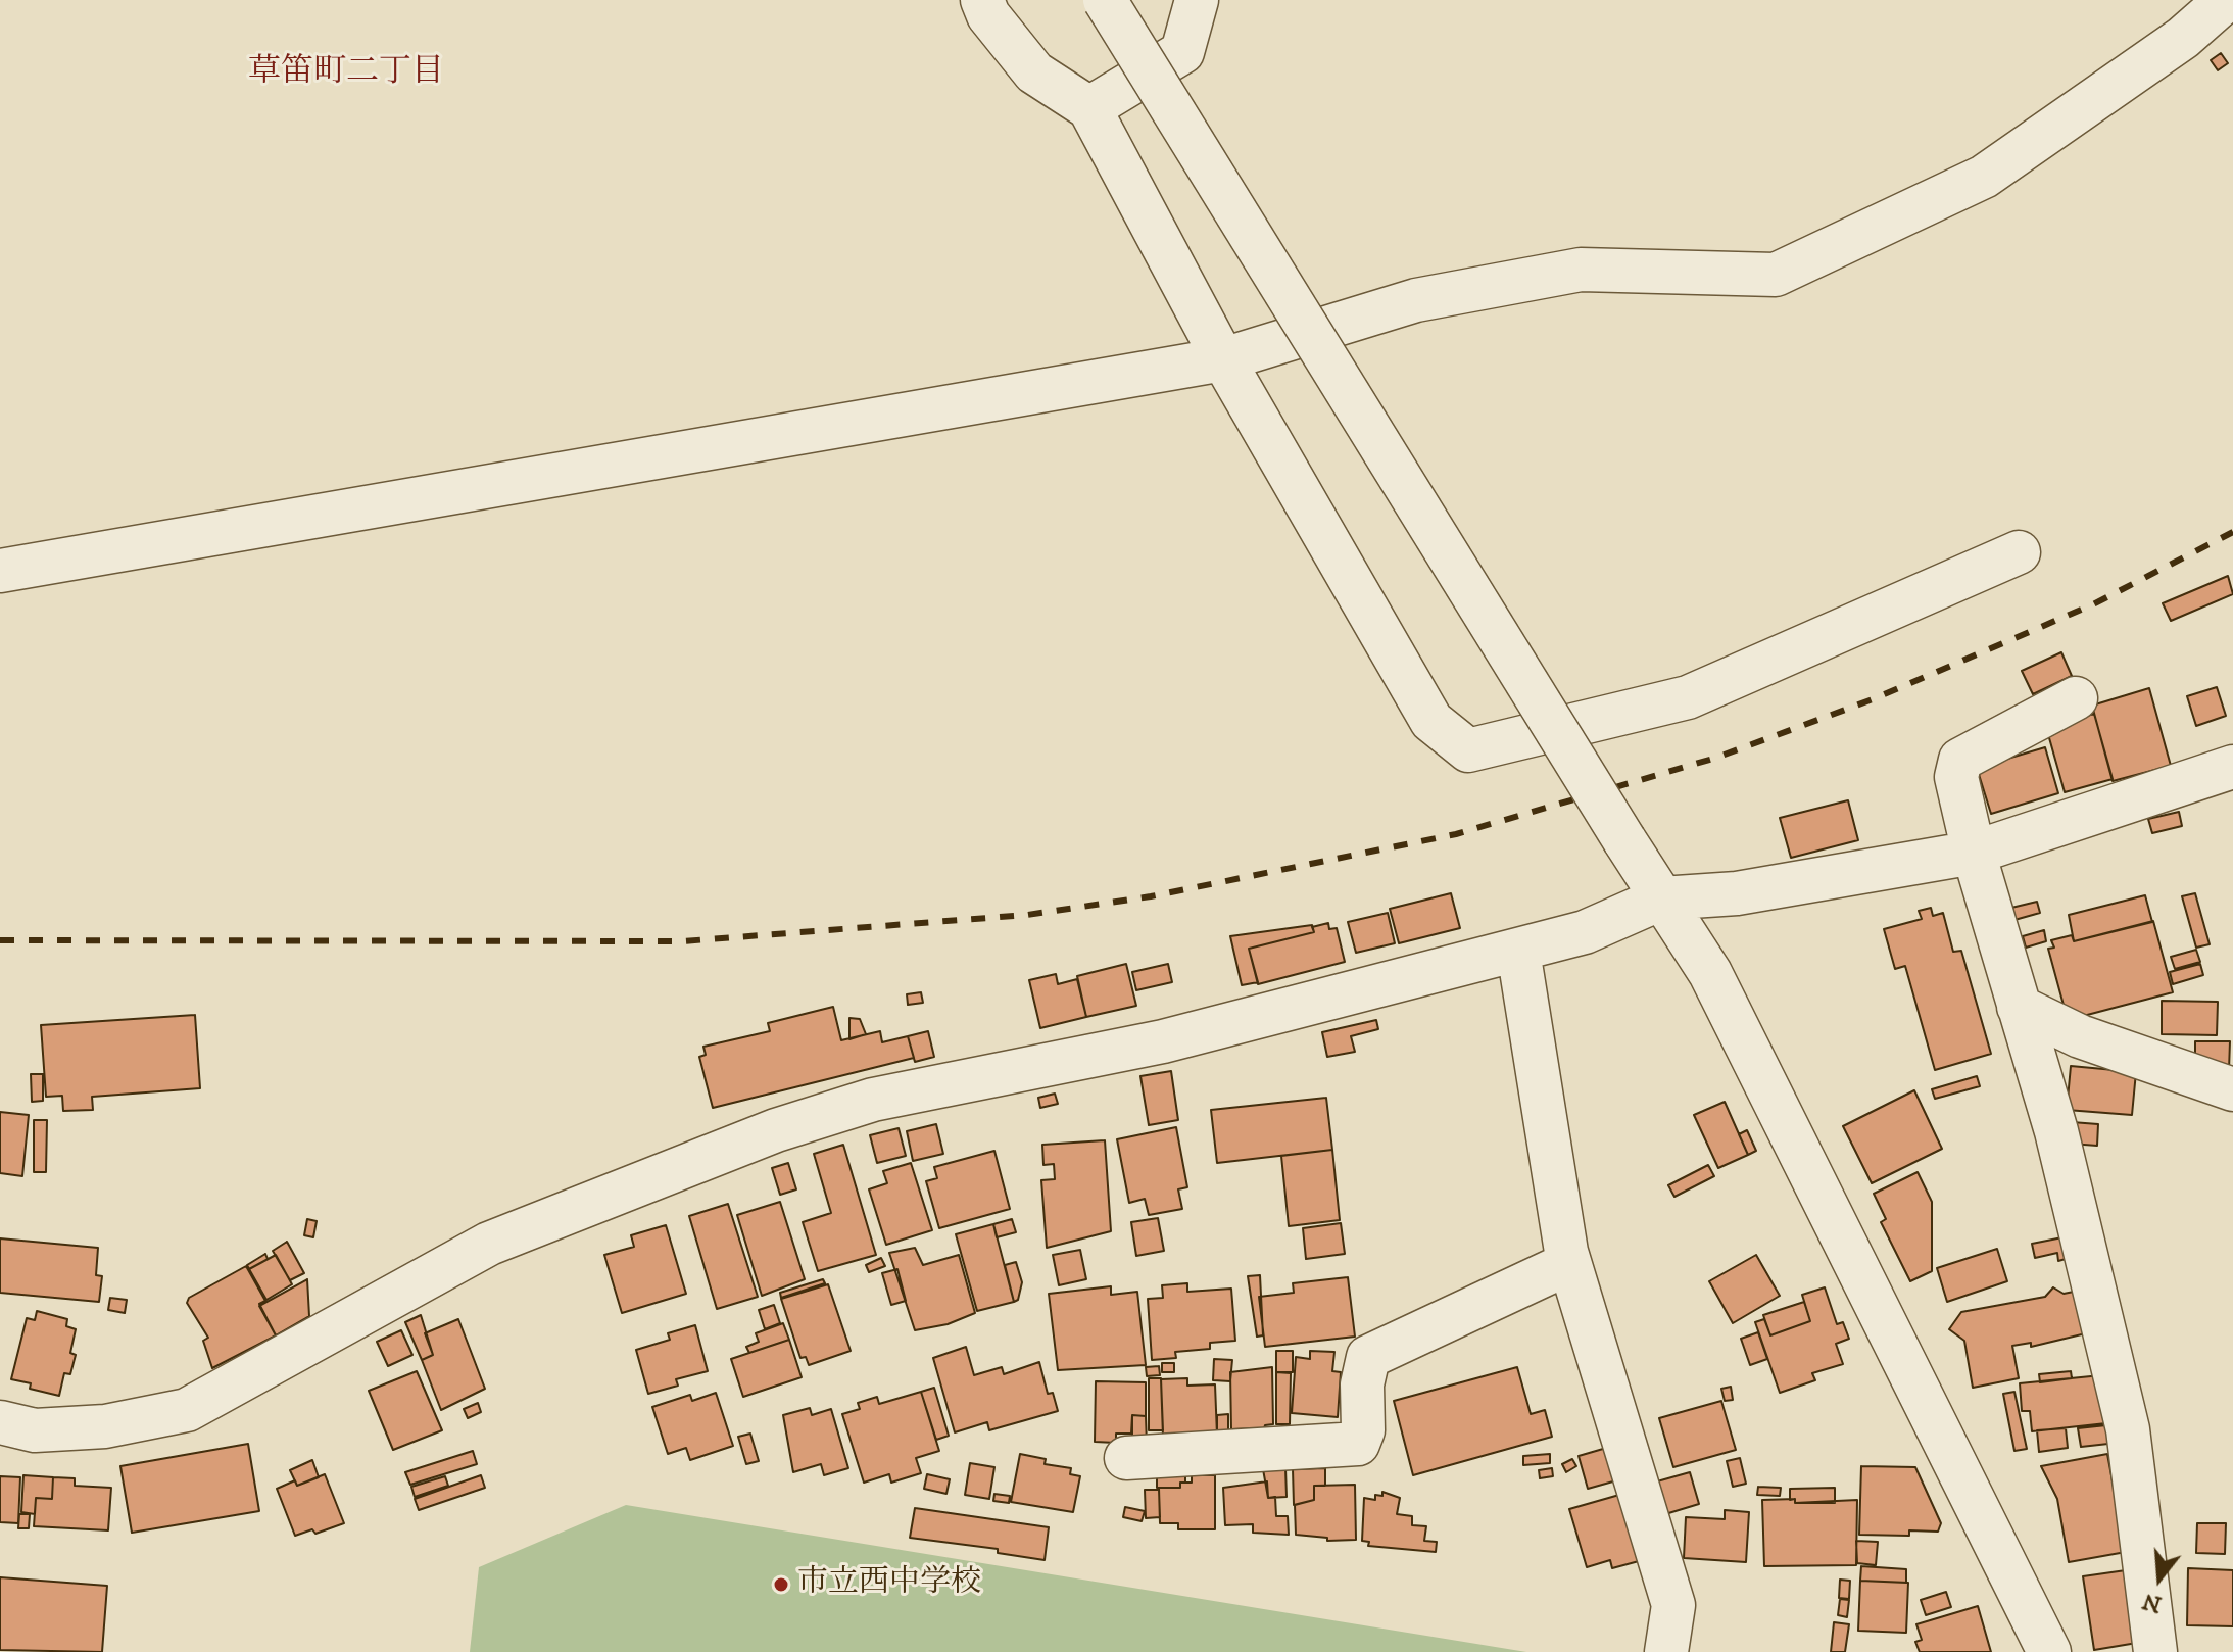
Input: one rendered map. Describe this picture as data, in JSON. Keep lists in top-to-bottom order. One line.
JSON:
{"districts":["草笛町二丁目"],"places":["市立西中学校"],"north":"bottom"}
